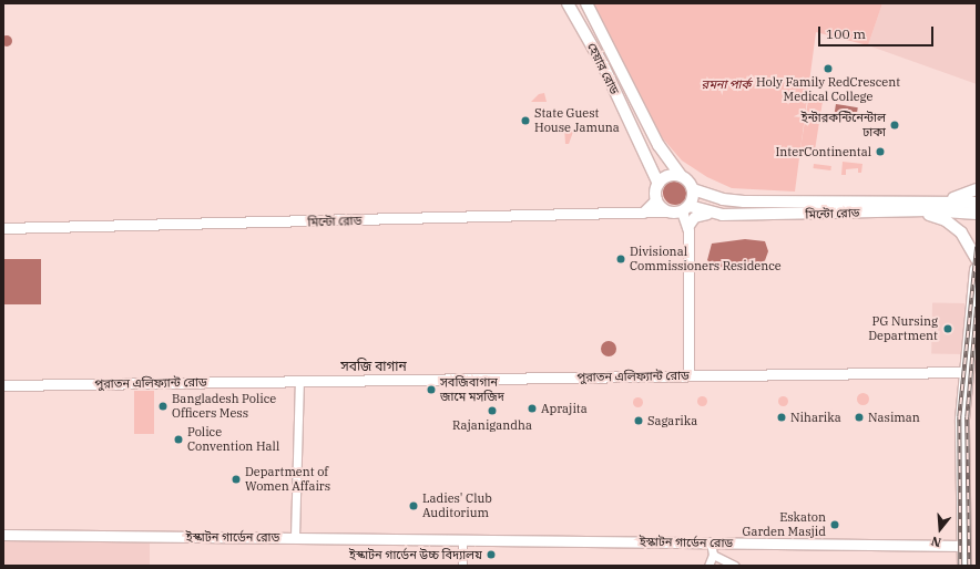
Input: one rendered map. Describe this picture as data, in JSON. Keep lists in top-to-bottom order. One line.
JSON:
{"streets":{"main road":["হেয়ার রোড","মিন্টো রোড","পুরাতন এলিফ্যান্ট রোড","ইস্কাটন গার্ডেন রোড"]},"crossings":[["হেয়ার রোড","মিন্টো রোড"]],"districts":["সবজি বাগান"],"parks":["রমনা পার্ক"],"places":["Holy Family RedCrescent Medical College","State Guest House Jamuna","ইন্টারকন্টিনেন্টাল ঢাকা","InterContinental","Divisional Commissioners Residence","PG Nursing Department","সবজিবাগান জামে মসজিদ","Bangladesh Police Officers Mess","Aprajita","Rajanigandha","Niharika","Nasiman","Sagarika","Police Convention Hall","Department of Women Affairs","Ladies' Club Auditorium","Eskaton Garden Masjid","ইস্কাটন গার্ডেন উচ্চ বিদ্যালয়"],"scale_bar":"100 m","north":"bottom"}
